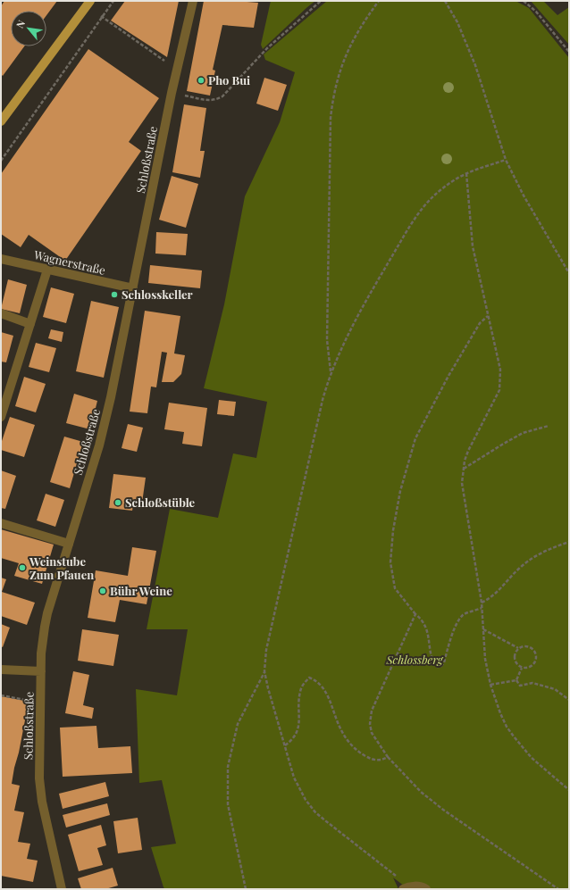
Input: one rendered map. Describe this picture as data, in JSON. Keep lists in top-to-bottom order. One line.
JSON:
{"streets":{"street":["Schloßstraße","Wagnerstraße"]},"crossings":[["Schloßstraße","Wagnerstraße"]],"parks":["Schlossberg"],"places":["Pho Bui","Schlosskeller","Schloßstüble","Weinstube Zum Pfauen","Bühr Weine"],"north":"top left"}
